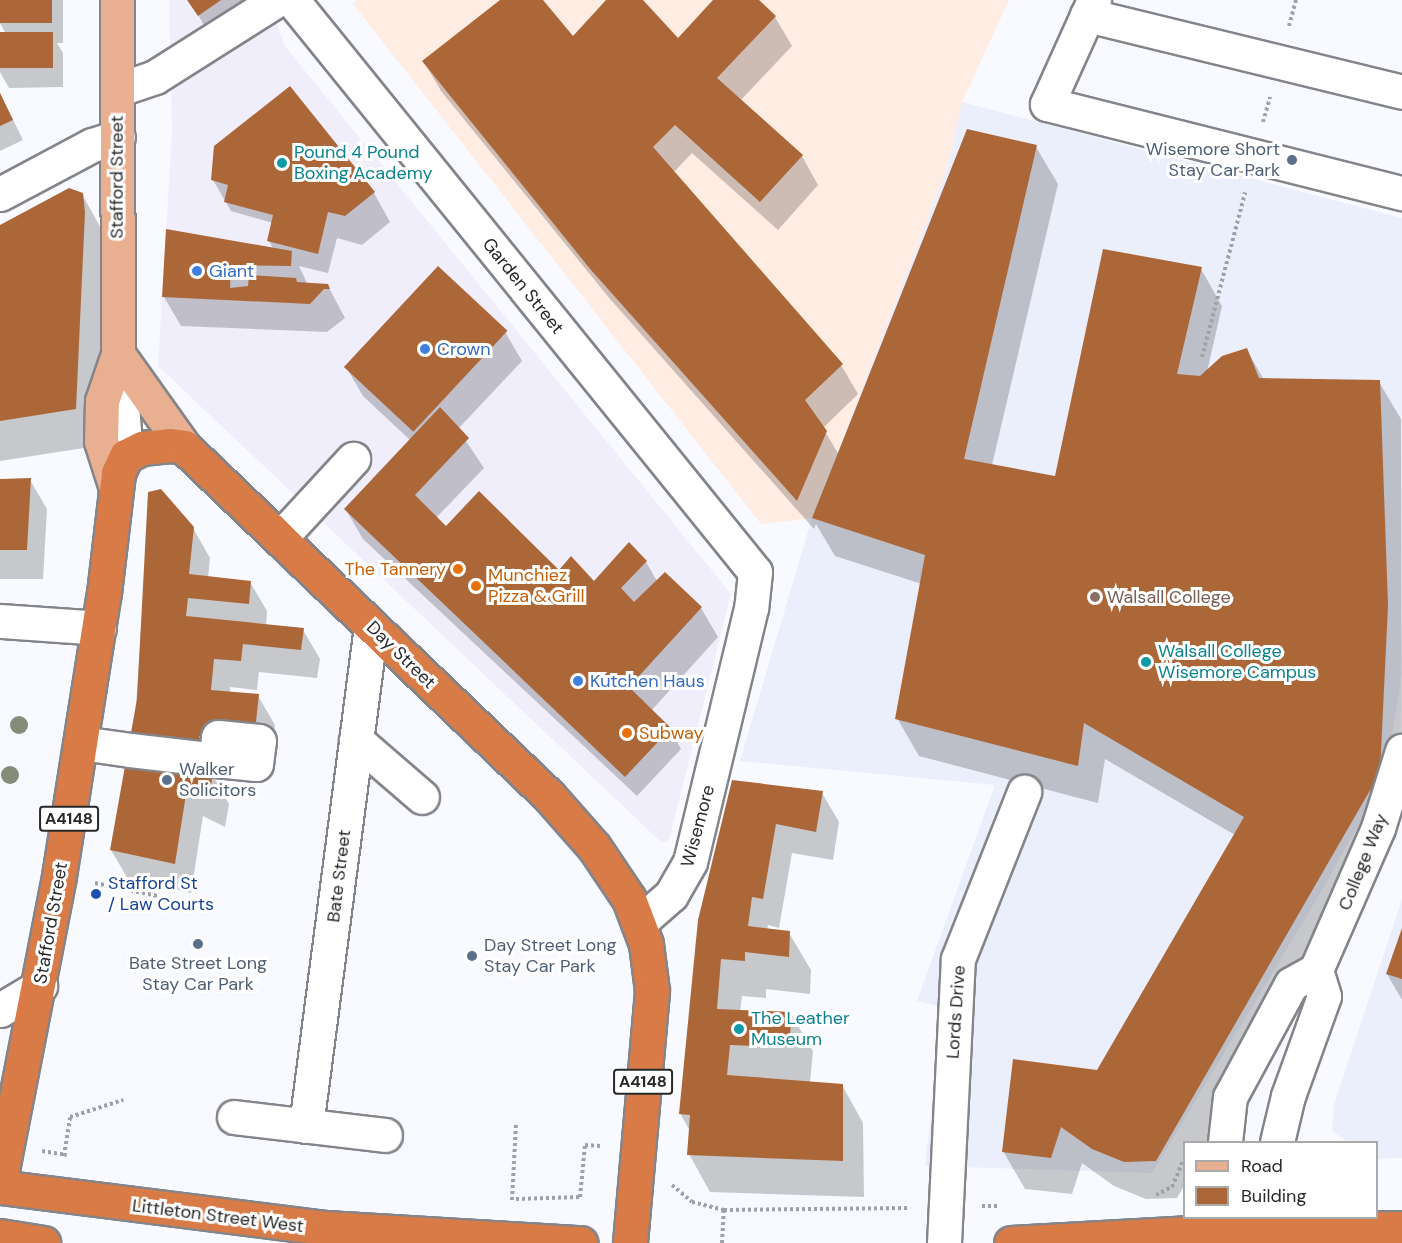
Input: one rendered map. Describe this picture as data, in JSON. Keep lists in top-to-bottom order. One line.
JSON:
{"streets":{"highway":["Stafford Street","Day Street","A4148","Littleton Street West"],"street":["Garden Street","Wisemore","College Way","Bate Street","Lords Drive"]},"crossings":[["Garden Street","Wisemore"],["Day Street","A4148"],["Day Street","Wisemore"],["Day Street","Bate Street"],["A4148","Wisemore"]],"places":["Wisemore Short Stay Car Park","Pound 4 Pound Boxing Academy","Giant","Crown","The Tannery","Munchiez Pizza & Grill","Walsall College","Walsall College Wisemore Campus","Kutchen Haus","Subway","Walker Solicitors","Stafford St / Law Courts","Bate Street Long Stay Car Park","Day Street Long Stay Car Park","The Leather Museum"],"legend":["Road","Building"]}
